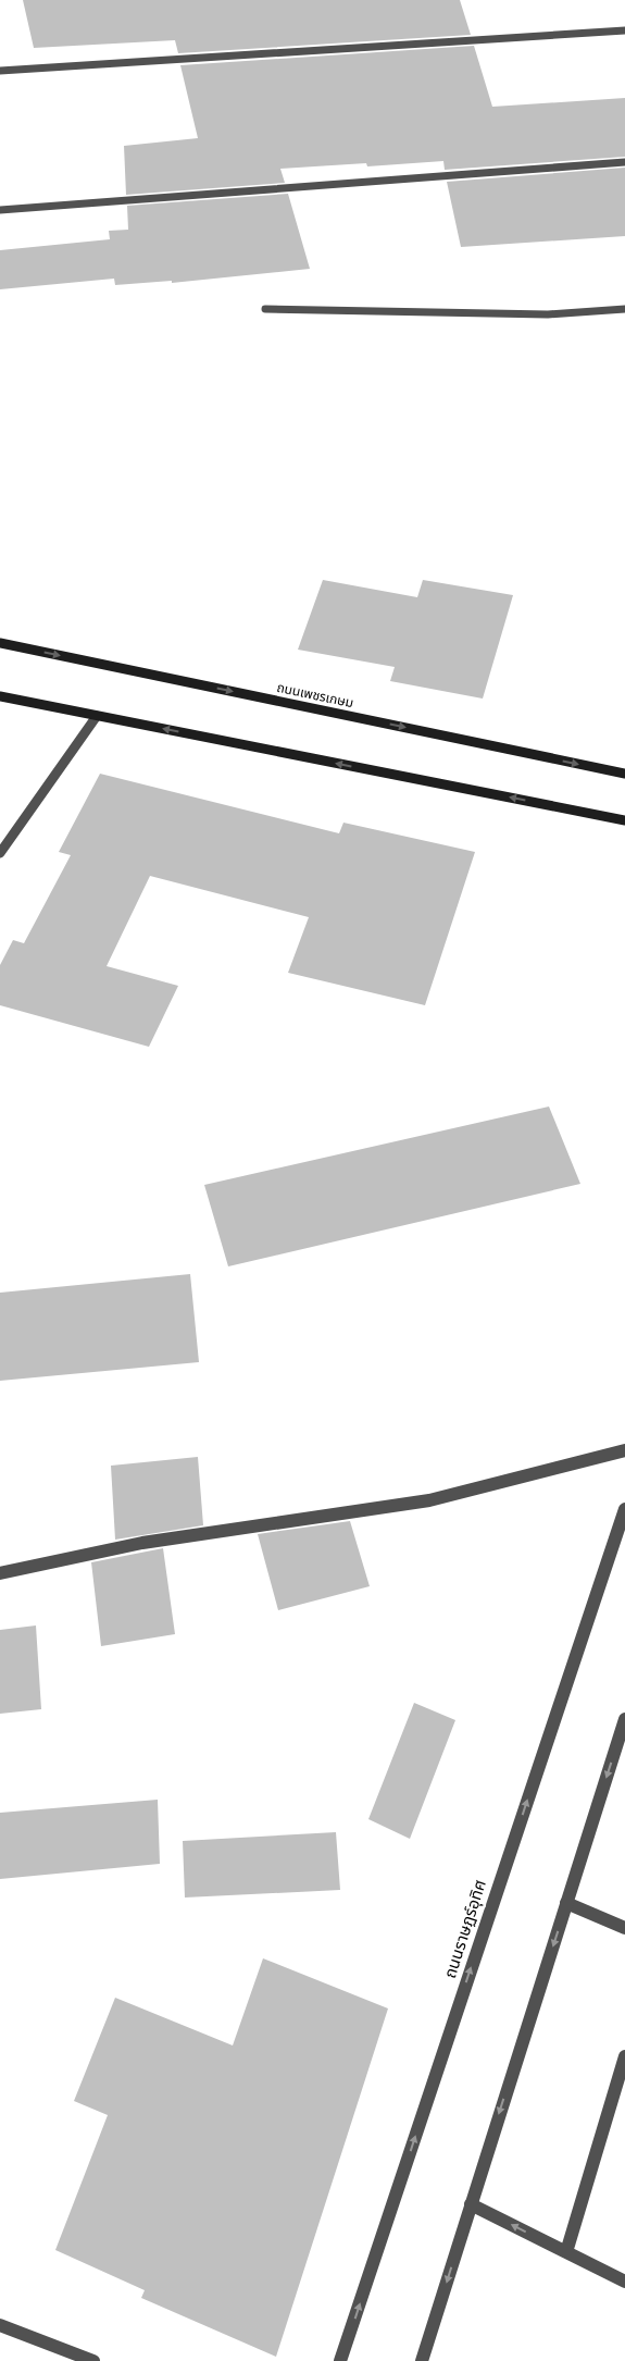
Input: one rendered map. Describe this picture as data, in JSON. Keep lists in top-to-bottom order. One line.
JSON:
{"streets":{"main road":["ถนนเพชรเกษม"],"street":["ถนนราษฏร์อุทิศ"]}}
